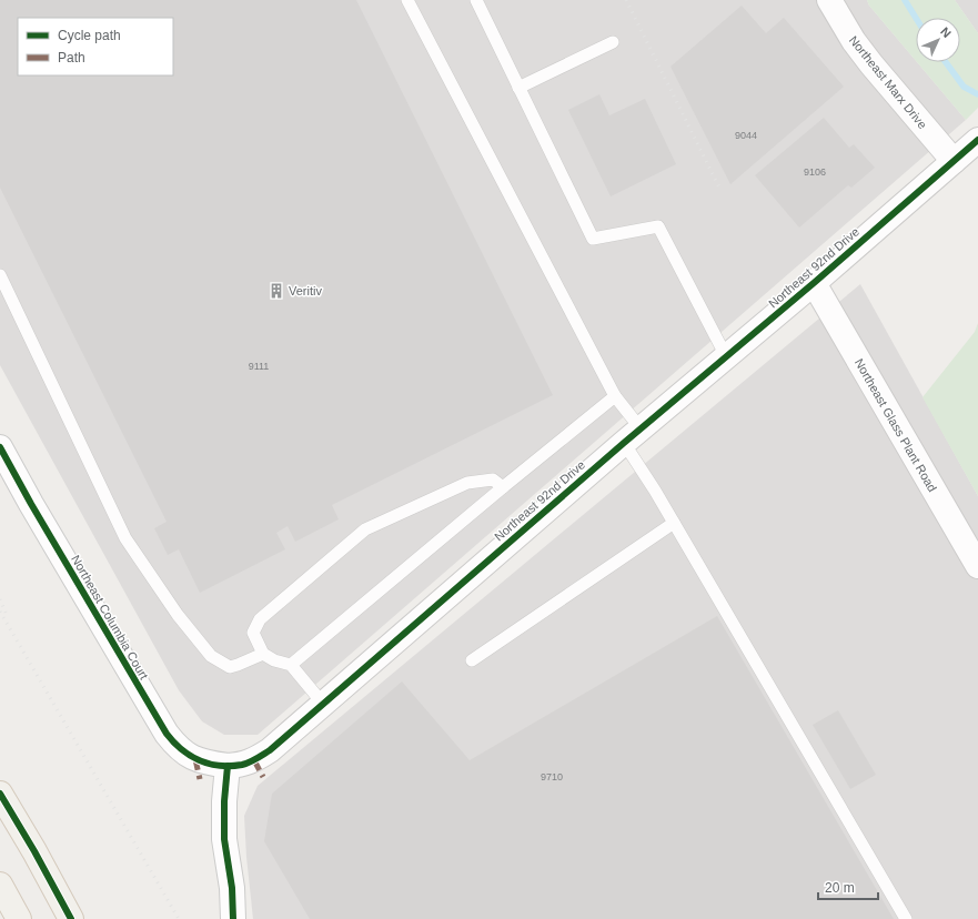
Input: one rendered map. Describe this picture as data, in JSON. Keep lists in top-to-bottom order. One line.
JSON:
{"streets":{"street":["Northeast Marx Drive","Northeast 92nd Drive","Northeast Glass Plant Road","Northeast Columbia Court"]},"crossings":[["Northeast Marx Drive","Northeast 92nd Drive"],["Northeast 92nd Drive","Northeast Glass Plant Road"],["Northeast 92nd Drive","Northeast Columbia Court"]],"places":{"building":["Veritiv"]},"house_numbers":["9044","9106","9111","9710"],"legend":["Cycle path","Path"],"scale_bar":"20 m","north":"top right"}
